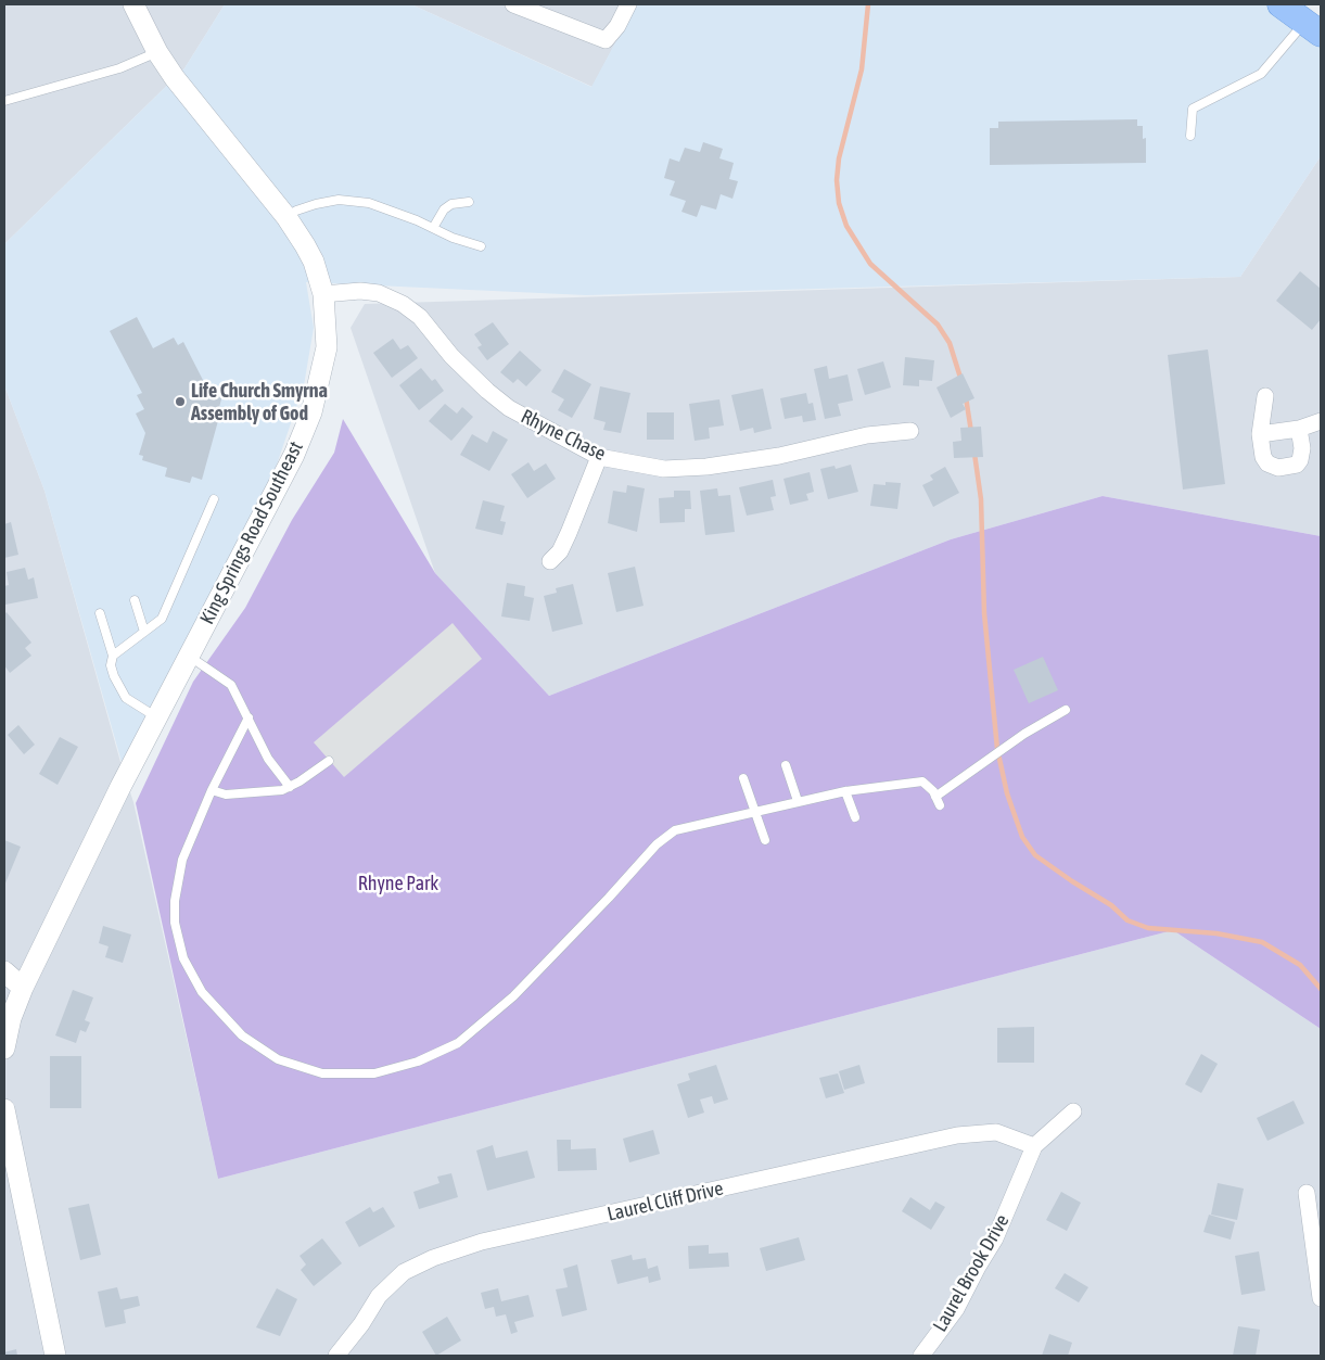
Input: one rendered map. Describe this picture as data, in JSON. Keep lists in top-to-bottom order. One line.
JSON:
{"streets":{"street":["Rhyne Chase","King Springs Road Southeast","Laurel Cliff Drive","Laurel Brook Drive"]},"crossings":[["Rhyne Chase","King Springs Road Southeast"],["Laurel Cliff Drive","Laurel Brook Drive"]],"parks":["Rhyne Park"],"places":["Life Church Smyrna Assembly of God"]}
